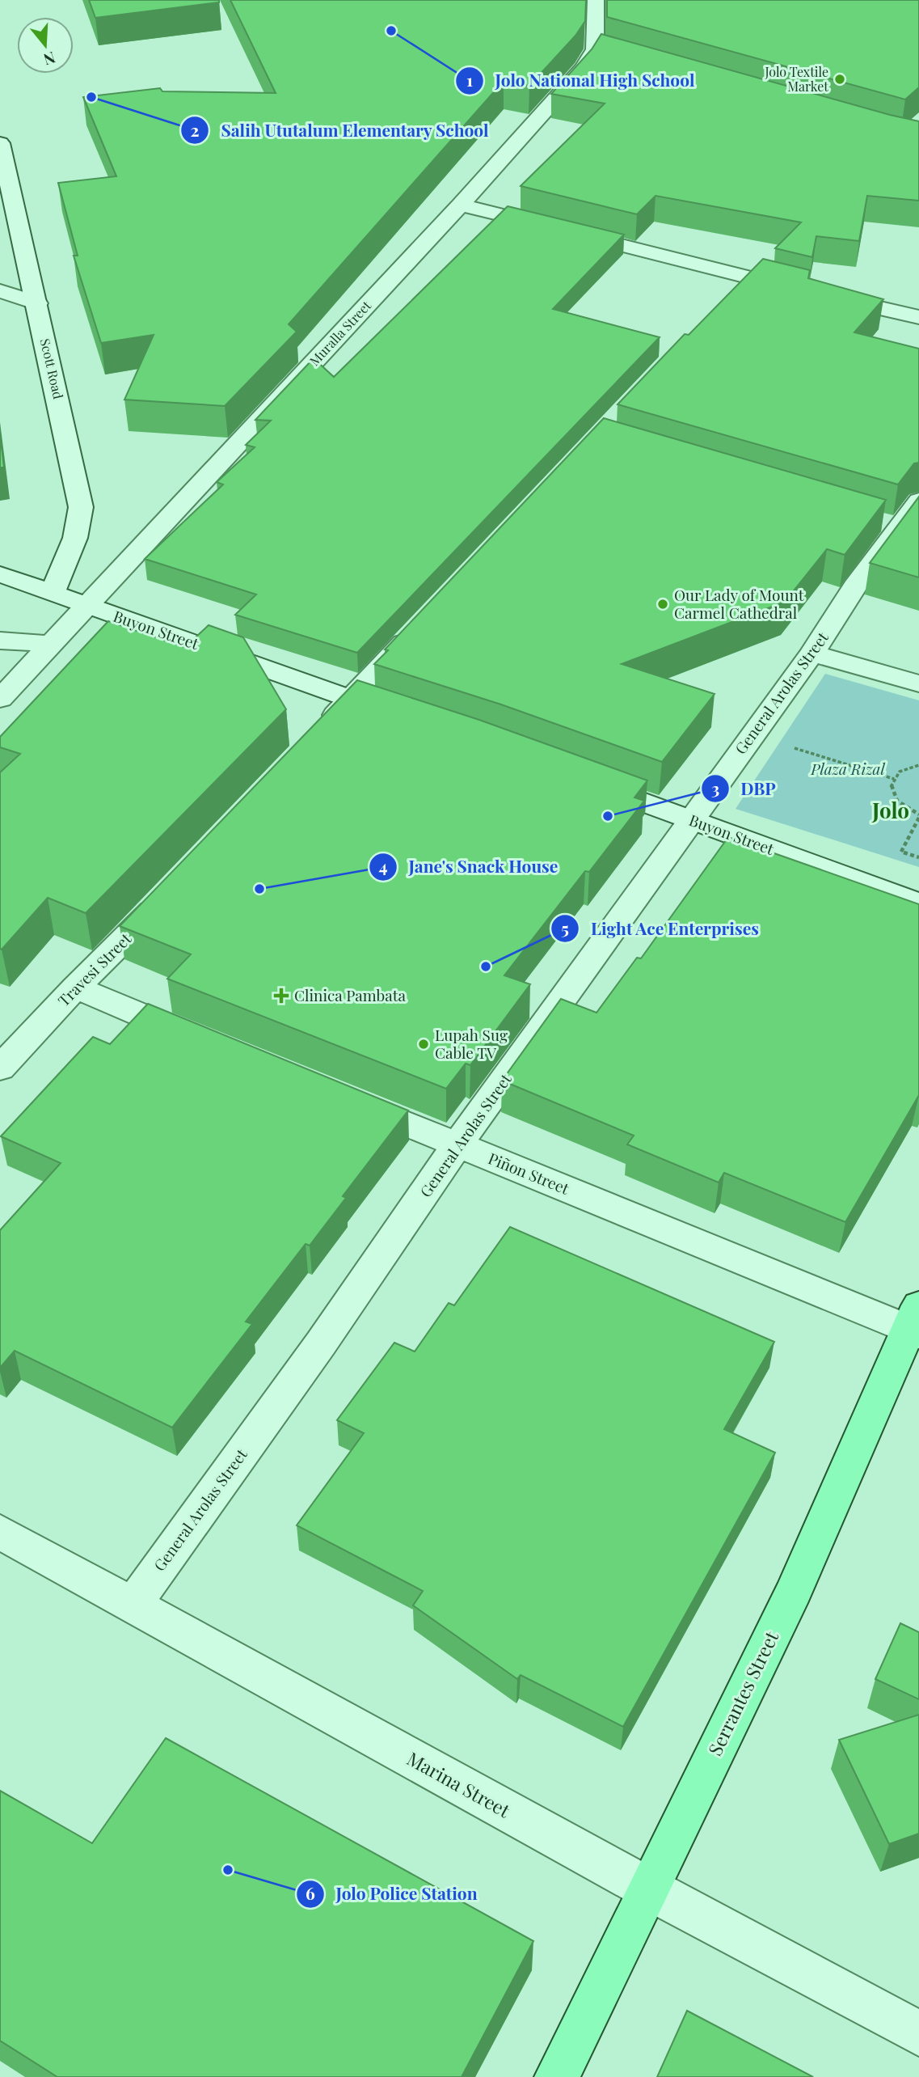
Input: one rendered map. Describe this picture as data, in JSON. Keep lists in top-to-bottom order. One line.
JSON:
{"streets":{"main road":["Serrantes Street"],"street":["Muralla Street","Scott Road","Buyon Street","General Arolas Street","Travesi Street","Piñon Street","Marina Street"]},"crossings":[["Muralla Street","Buyon Street"],["Scott Road","Buyon Street"],["Buyon Street","General Arolas Street"],["General Arolas Street","Piñon Street"],["General Arolas Street","Marina Street"],["Piñon Street","Serrantes Street"],["Serrantes Street","Marina Street"]],"districts":["Jolo"],"parks":["Plaza Rizal"],"places":{"other":["Jolo National High School","Jolo Textile Market","Salih Ututalum Elementary School","Our Lady of Mount Carmel Cathedral","DBP","Jane's Snack House","Light Ace Enterprises","Lupah Sug Cable TV","Jolo Police Station"],"health":["Clinica Pambata"]},"north":"bottom"}
